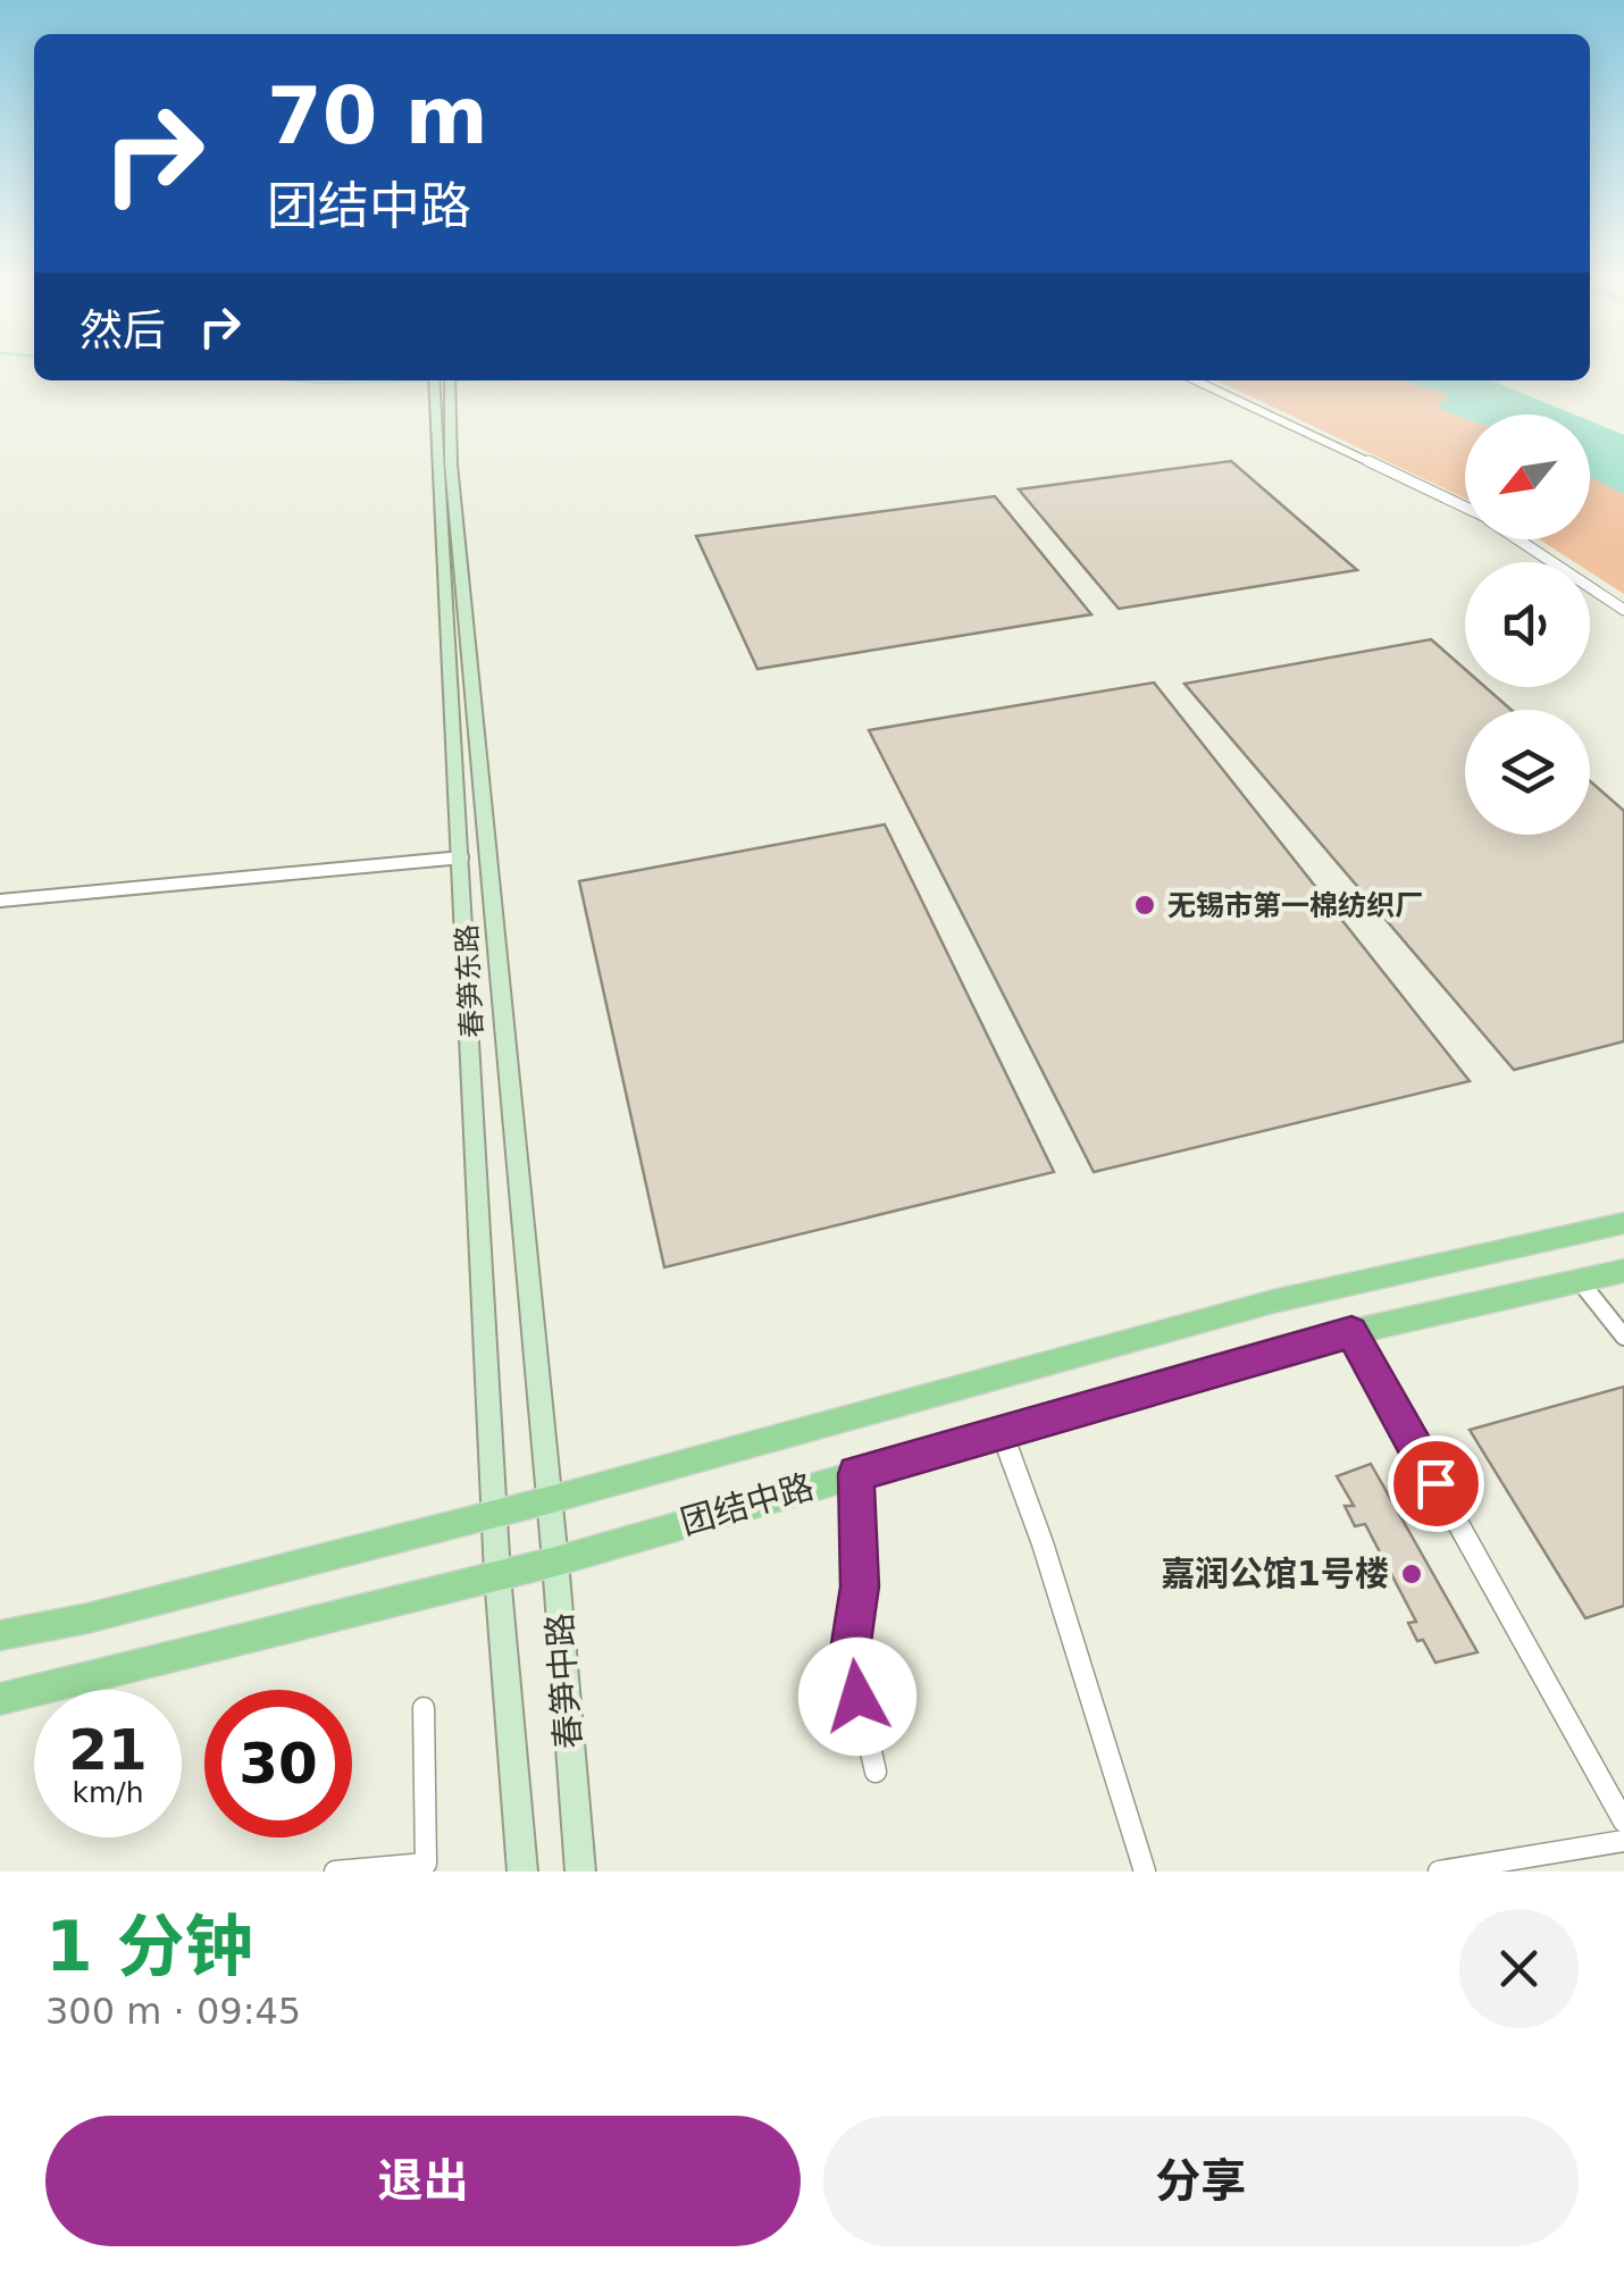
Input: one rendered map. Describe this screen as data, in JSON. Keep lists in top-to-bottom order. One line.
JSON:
{"streets":{"main road":["春笋东路","团结中路","春笋中路"]},"crossings":[["春笋东路","团结中路"],["春笋东路","春笋中路"],["团结中路","春笋中路"]],"places":["无锡市第一棉纺织厂","嘉润公馆1号楼"],"north":"bottom left","page":{"turn":["70 m","团结中路"],"then":"然后","speed":"21 km/h","limit":"30","heading":["1 分钟","300 m · 09:45"],"buttons":["退出","分享"]}}
